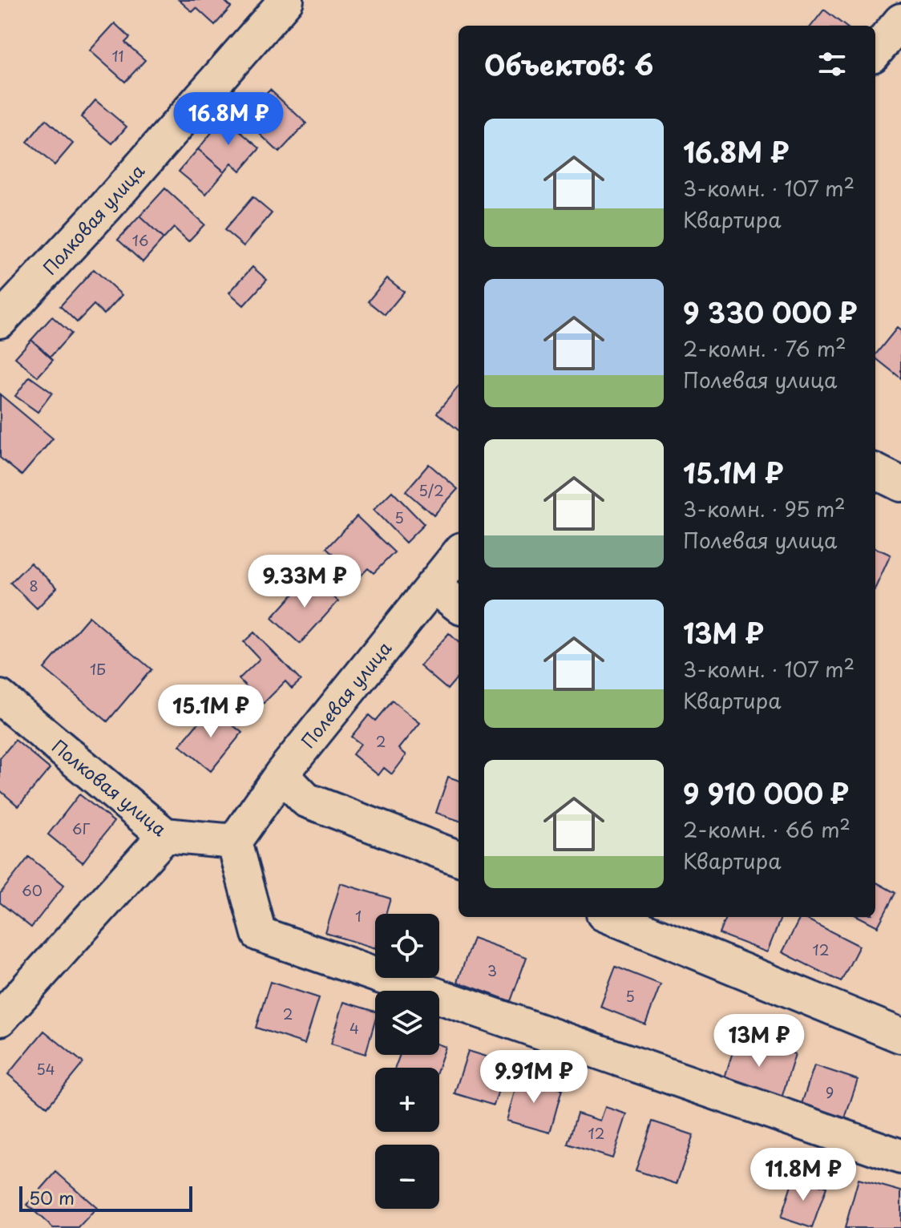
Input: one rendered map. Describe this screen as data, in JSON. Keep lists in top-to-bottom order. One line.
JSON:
{"streets":{"street":["Полковая улица","Полевая улица"]},"crossings":[["Полковая улица","Полевая улица"]],"house_numbers":["11","16","5/2","5","8","1Б","2","6Г","60","1","12","3","5","2","4","54","9","12"],"scale_bar":"50 m","page":{"heading":"Объектов: 6","price":["16.8M ₽","9.33M ₽","15.1M ₽","13M ₽","9.91M ₽","11.8M ₽"],"list":[{"name":"16.8M ₽","note":"3-комн. · 107 m² · Квартира"},{"name":"9 330 000 ₽","note":"2-комн. · 76 m² · Полевая улица"},{"name":"15.1M ₽","note":"3-комн. · 95 m² · Полевая улица"},{"name":"13M ₽","note":"3-комн. · 107 m² · Квартира"},{"name":"9 910 000 ₽","note":"2-комн. · 66 m² · Квартира"}],"map_buttons":["+","−"],"scale":"50 m"}}
